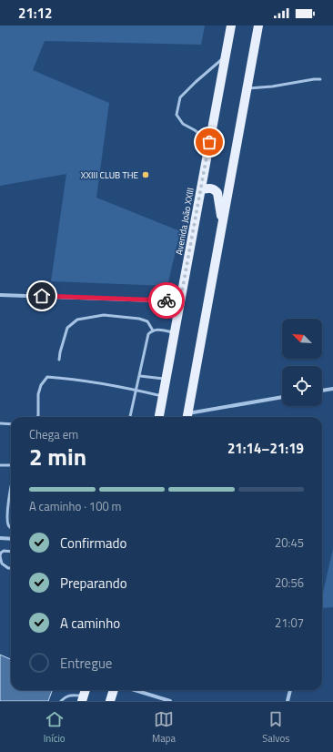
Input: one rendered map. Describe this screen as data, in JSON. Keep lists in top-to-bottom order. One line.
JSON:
{"streets":{"main road":["Avenida João XXIII"]},"places":["XXIII CLUB THE"],"north":"top left","page":{"status":"21:12","heading":["2 min","Chega em","21:14–21:19"],"bar":"A caminho · 100 m","list":[["Confirmado","20:45"],["Preparando","20:56"],["A caminho","21:07"],"Entregue"],"tabs":["Início","Mapa","Salvos"]}}
